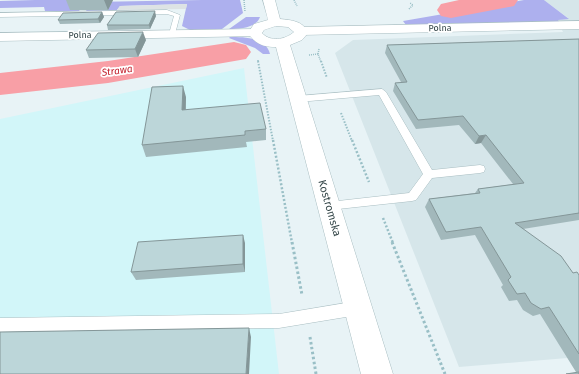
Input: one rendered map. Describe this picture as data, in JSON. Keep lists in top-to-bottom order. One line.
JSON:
{"streets":{"street":["Polna","Kostromska"]},"crossings":[["Polna","Kostromska"]],"water":["Strawa"]}
